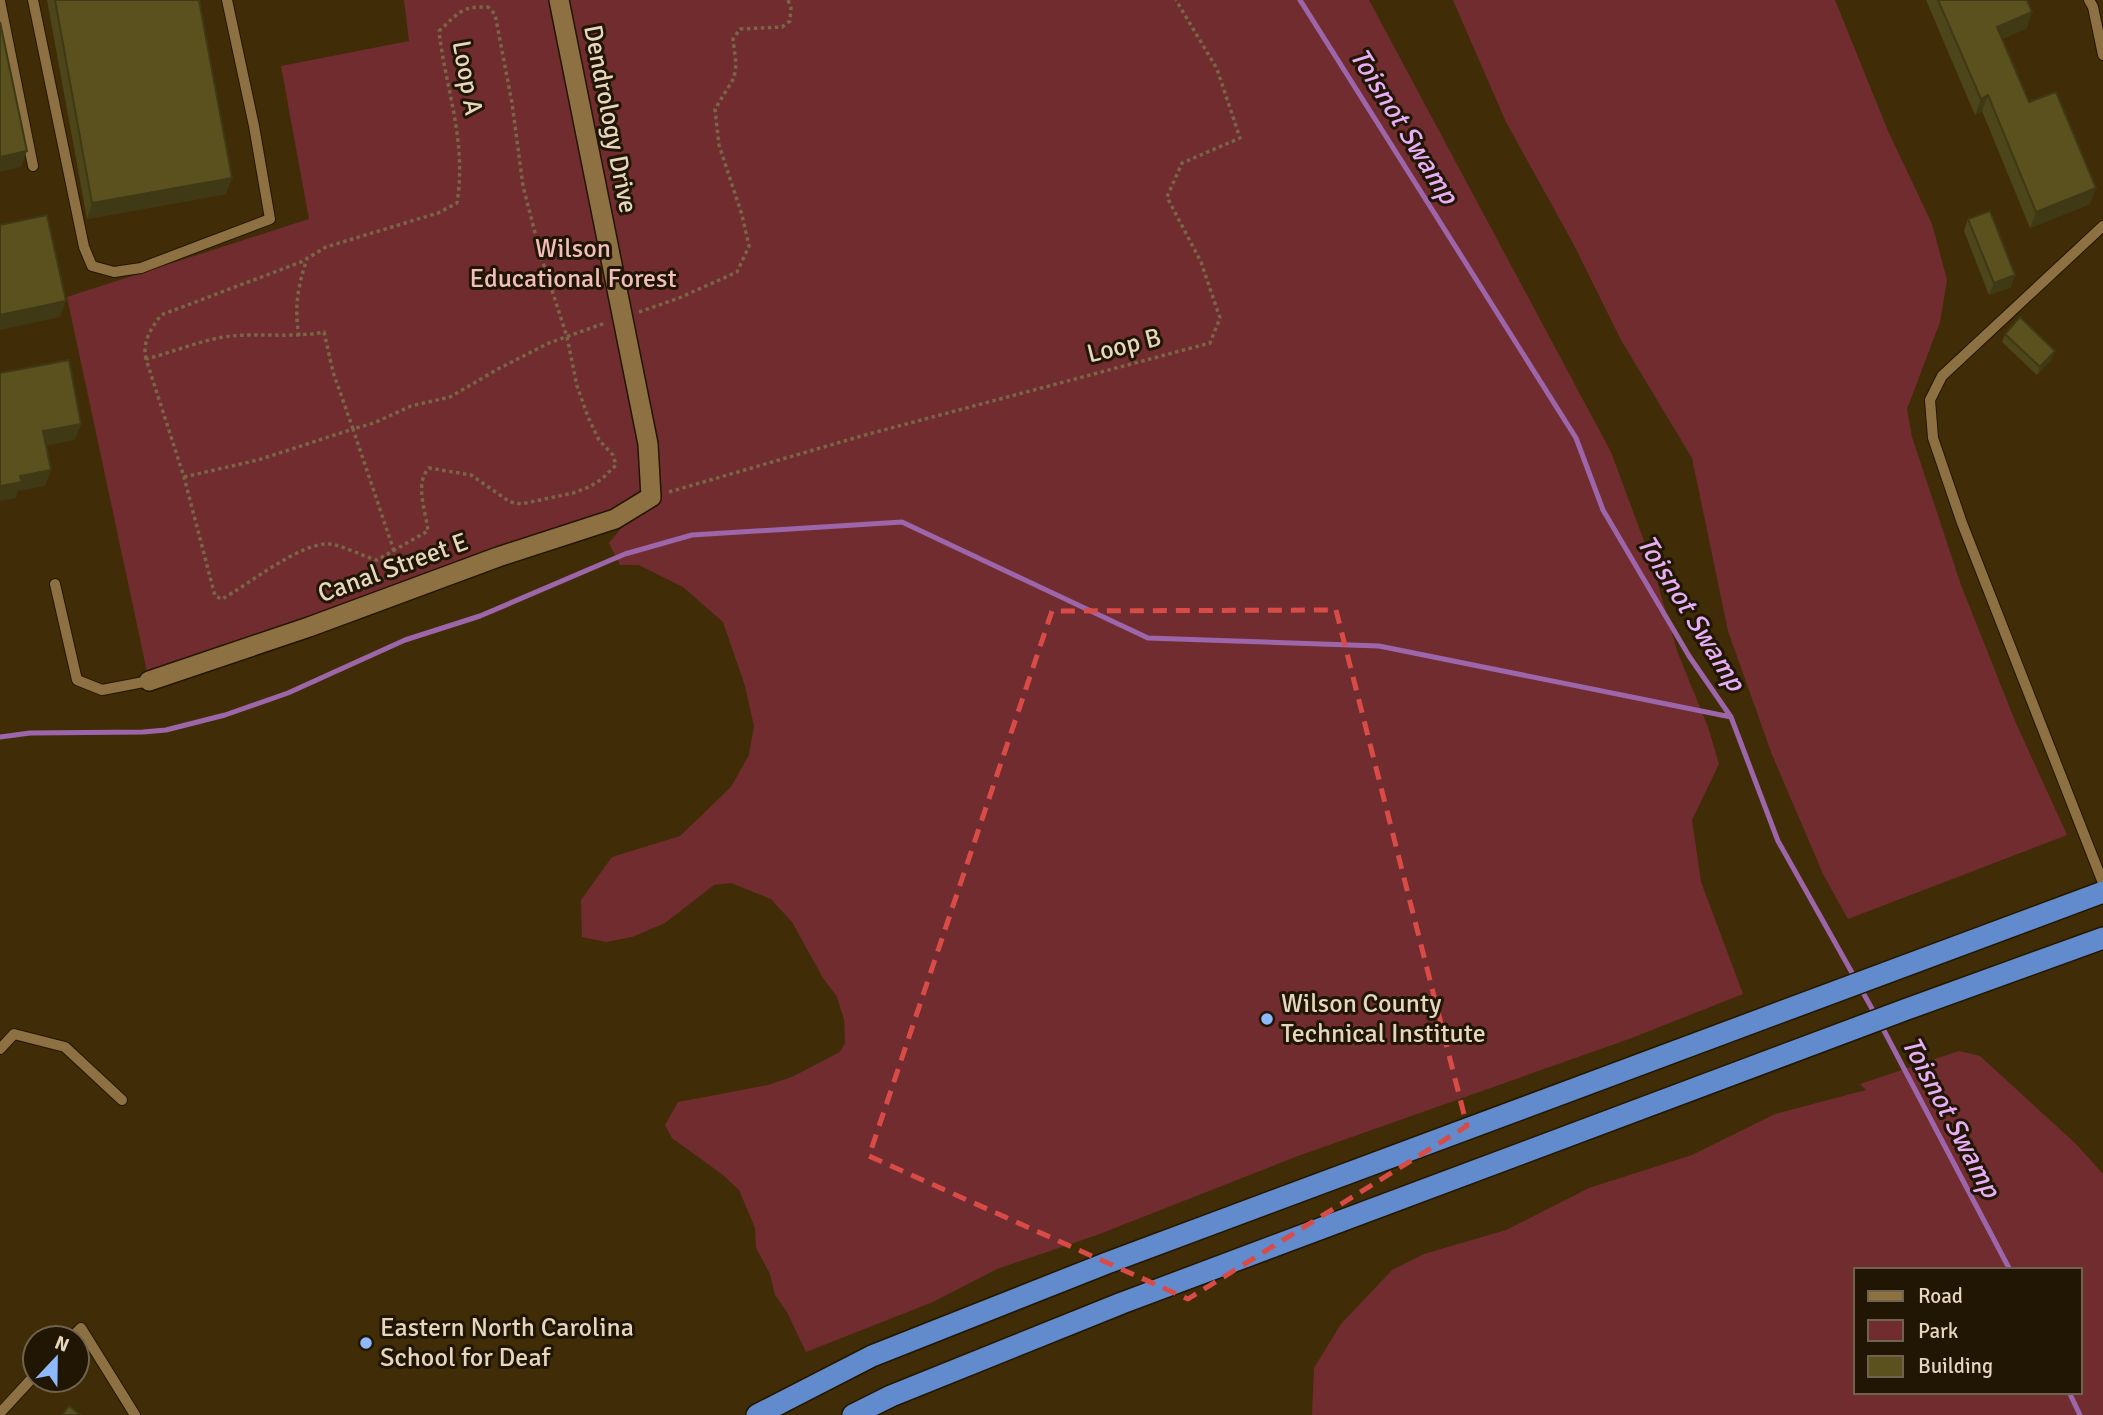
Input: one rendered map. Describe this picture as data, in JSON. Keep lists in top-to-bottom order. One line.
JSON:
{"streets":{"street":["Dendrology Drive","Canal Street E"],"path":["Loop A","Loop B"]},"crossings":[["Dendrology Drive","Loop B"],["Dendrology Drive","Canal Street E"],["Loop B","Canal Street E"]],"water":["Toisnot Swamp"],"parks":["Wilson Educational Forest"],"places":["Wilson County Technical Institute","Eastern North Carolina School for Deaf"],"legend":["Road","Park","Building"],"north":"top"}
